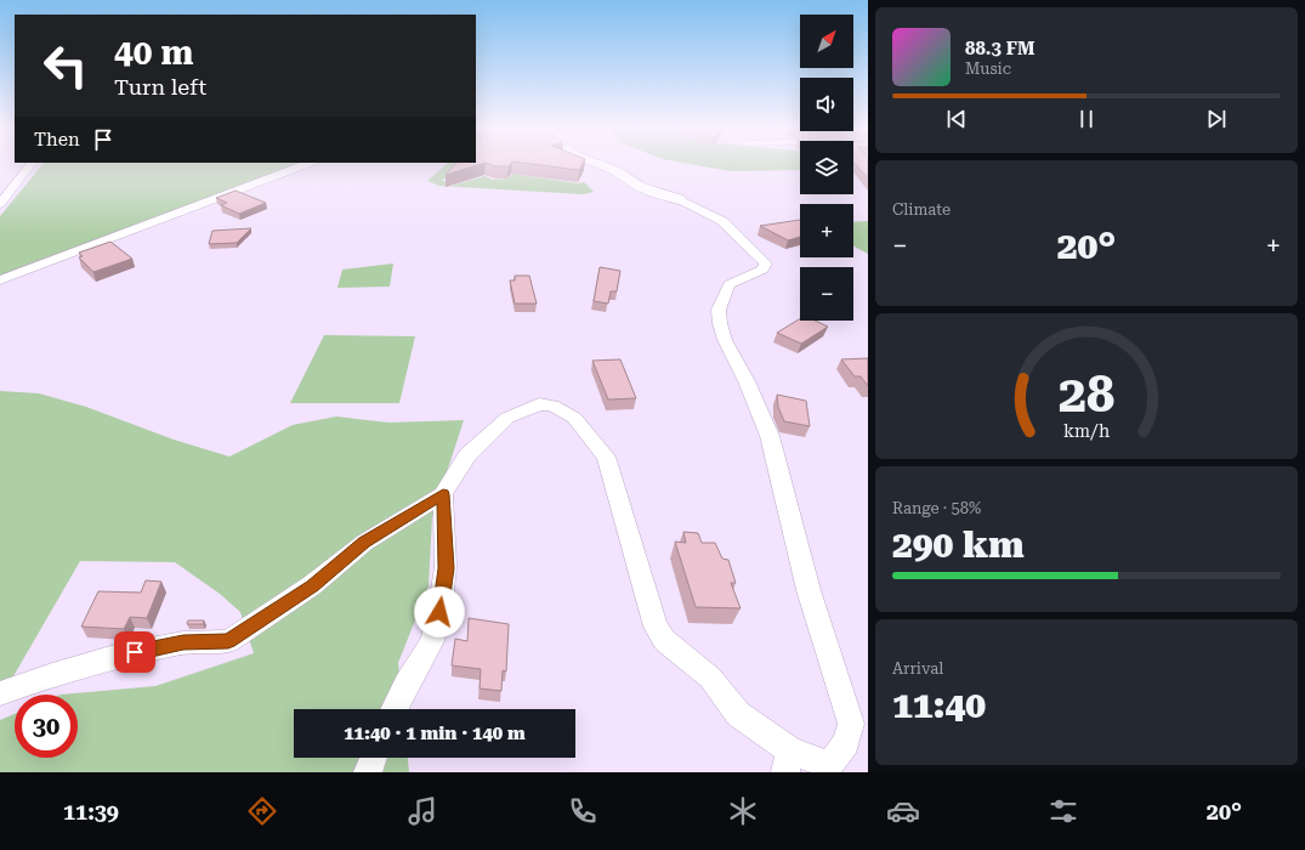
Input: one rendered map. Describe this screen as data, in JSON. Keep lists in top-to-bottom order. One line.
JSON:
{"north":"top right","page":{"map_buttons":["+","−"],"turn":["40 m","Turn left"],"song":["88.3 FM","Music"],"then":"Then","tile":["Climate",["Range · 58%","290 km"],["Arrival","11:40"]],"heat":["−","20°","+"],"limit":"30","trip":"11:40 · 1 min · 140 m","tabs":["11:39","20°"],"gauge":["28","km/h"]}}
